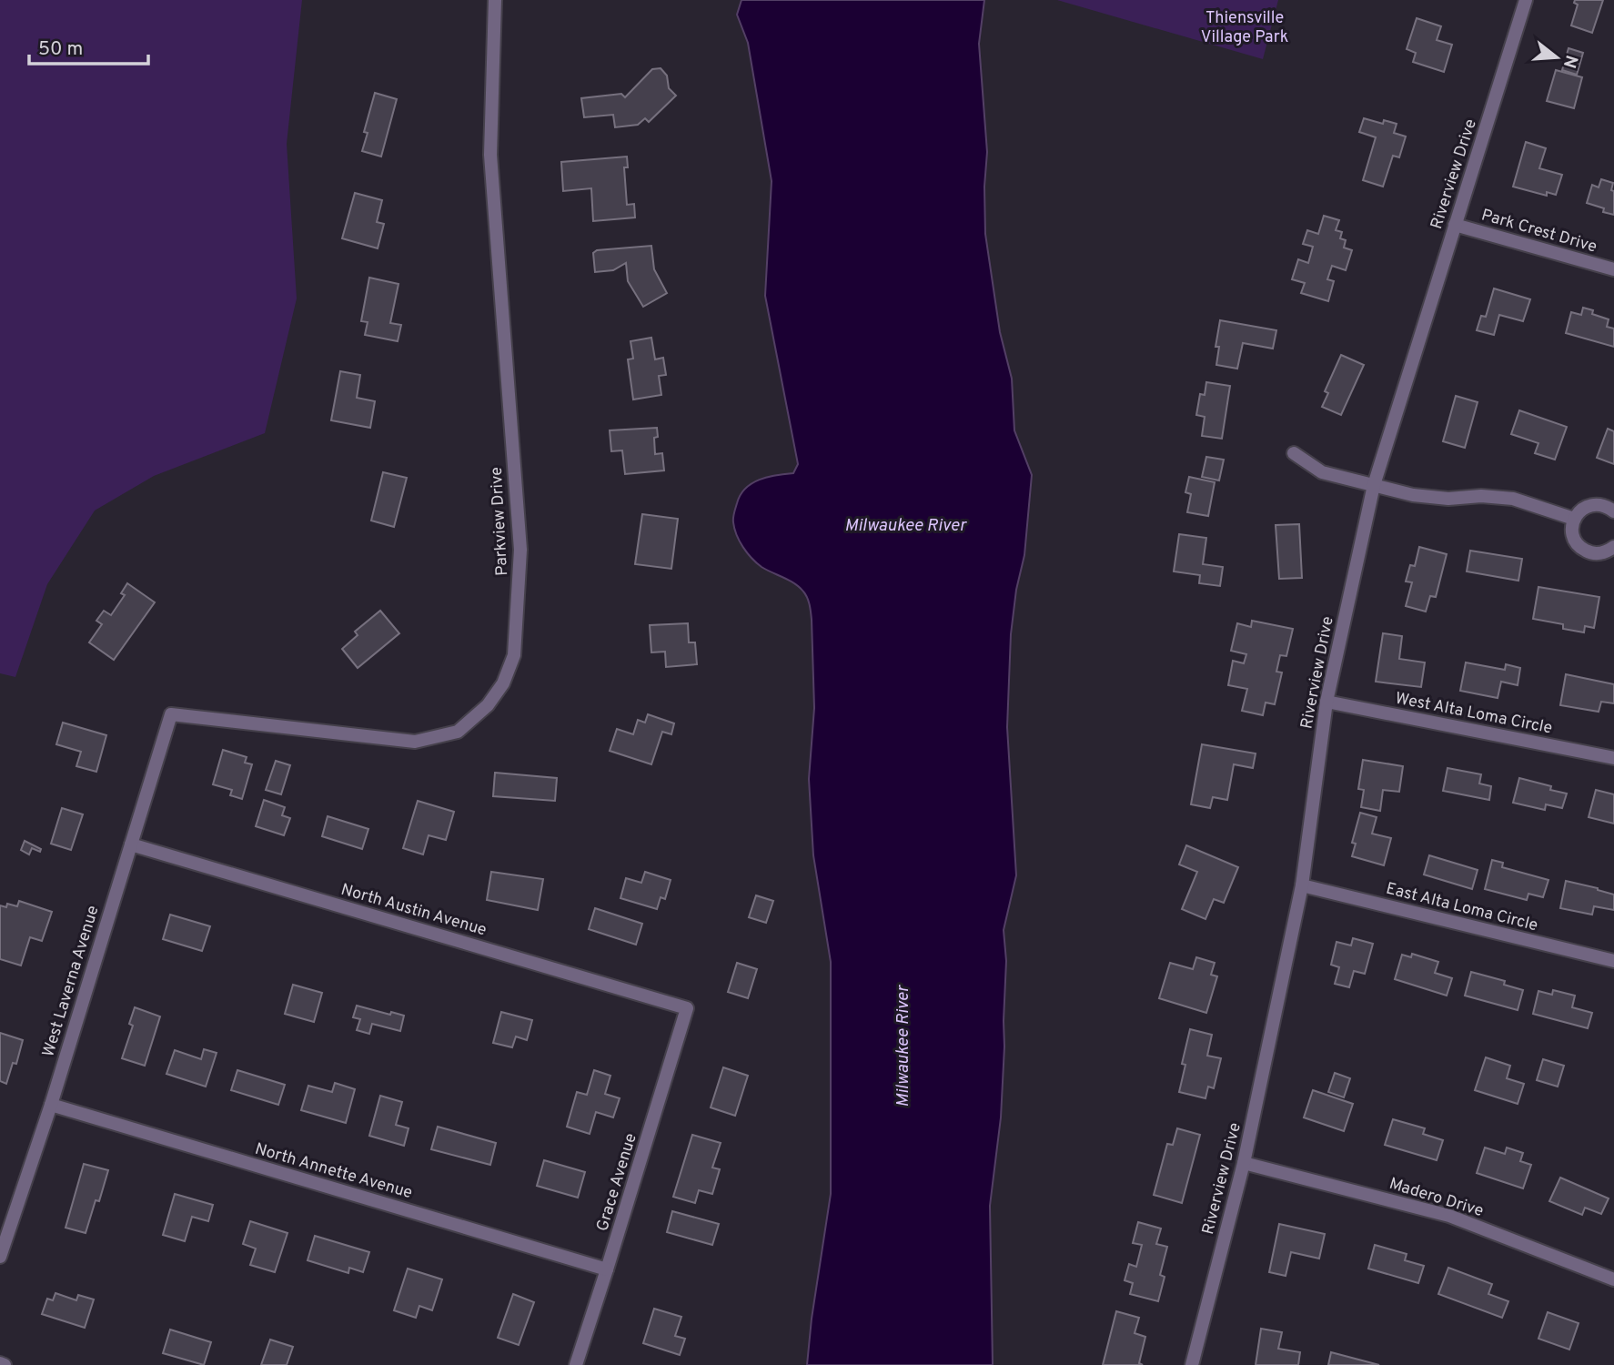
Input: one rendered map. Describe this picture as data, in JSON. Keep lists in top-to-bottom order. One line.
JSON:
{"streets":{"street":["Riverview Drive","Park Crest Drive","Parkview Drive","West Alta Loma Circle","East Alta Loma Circle","North Austin Avenue","West Laverna Avenue","North Annette Avenue","Grace Avenue","Madero Drive"]},"crossings":[["Riverview Drive","Park Crest Drive"],["Riverview Drive","West Alta Loma Circle"],["Riverview Drive","East Alta Loma Circle"],["Riverview Drive","Madero Drive"],["Parkview Drive","West Laverna Avenue"],["North Austin Avenue","West Laverna Avenue"],["North Austin Avenue","Grace Avenue"],["West Laverna Avenue","North Annette Avenue"],["North Annette Avenue","Grace Avenue"]],"water":["Milwaukee River"],"parks":["Thiensville Village Park"],"scale_bar":"50 m","north":"right"}
